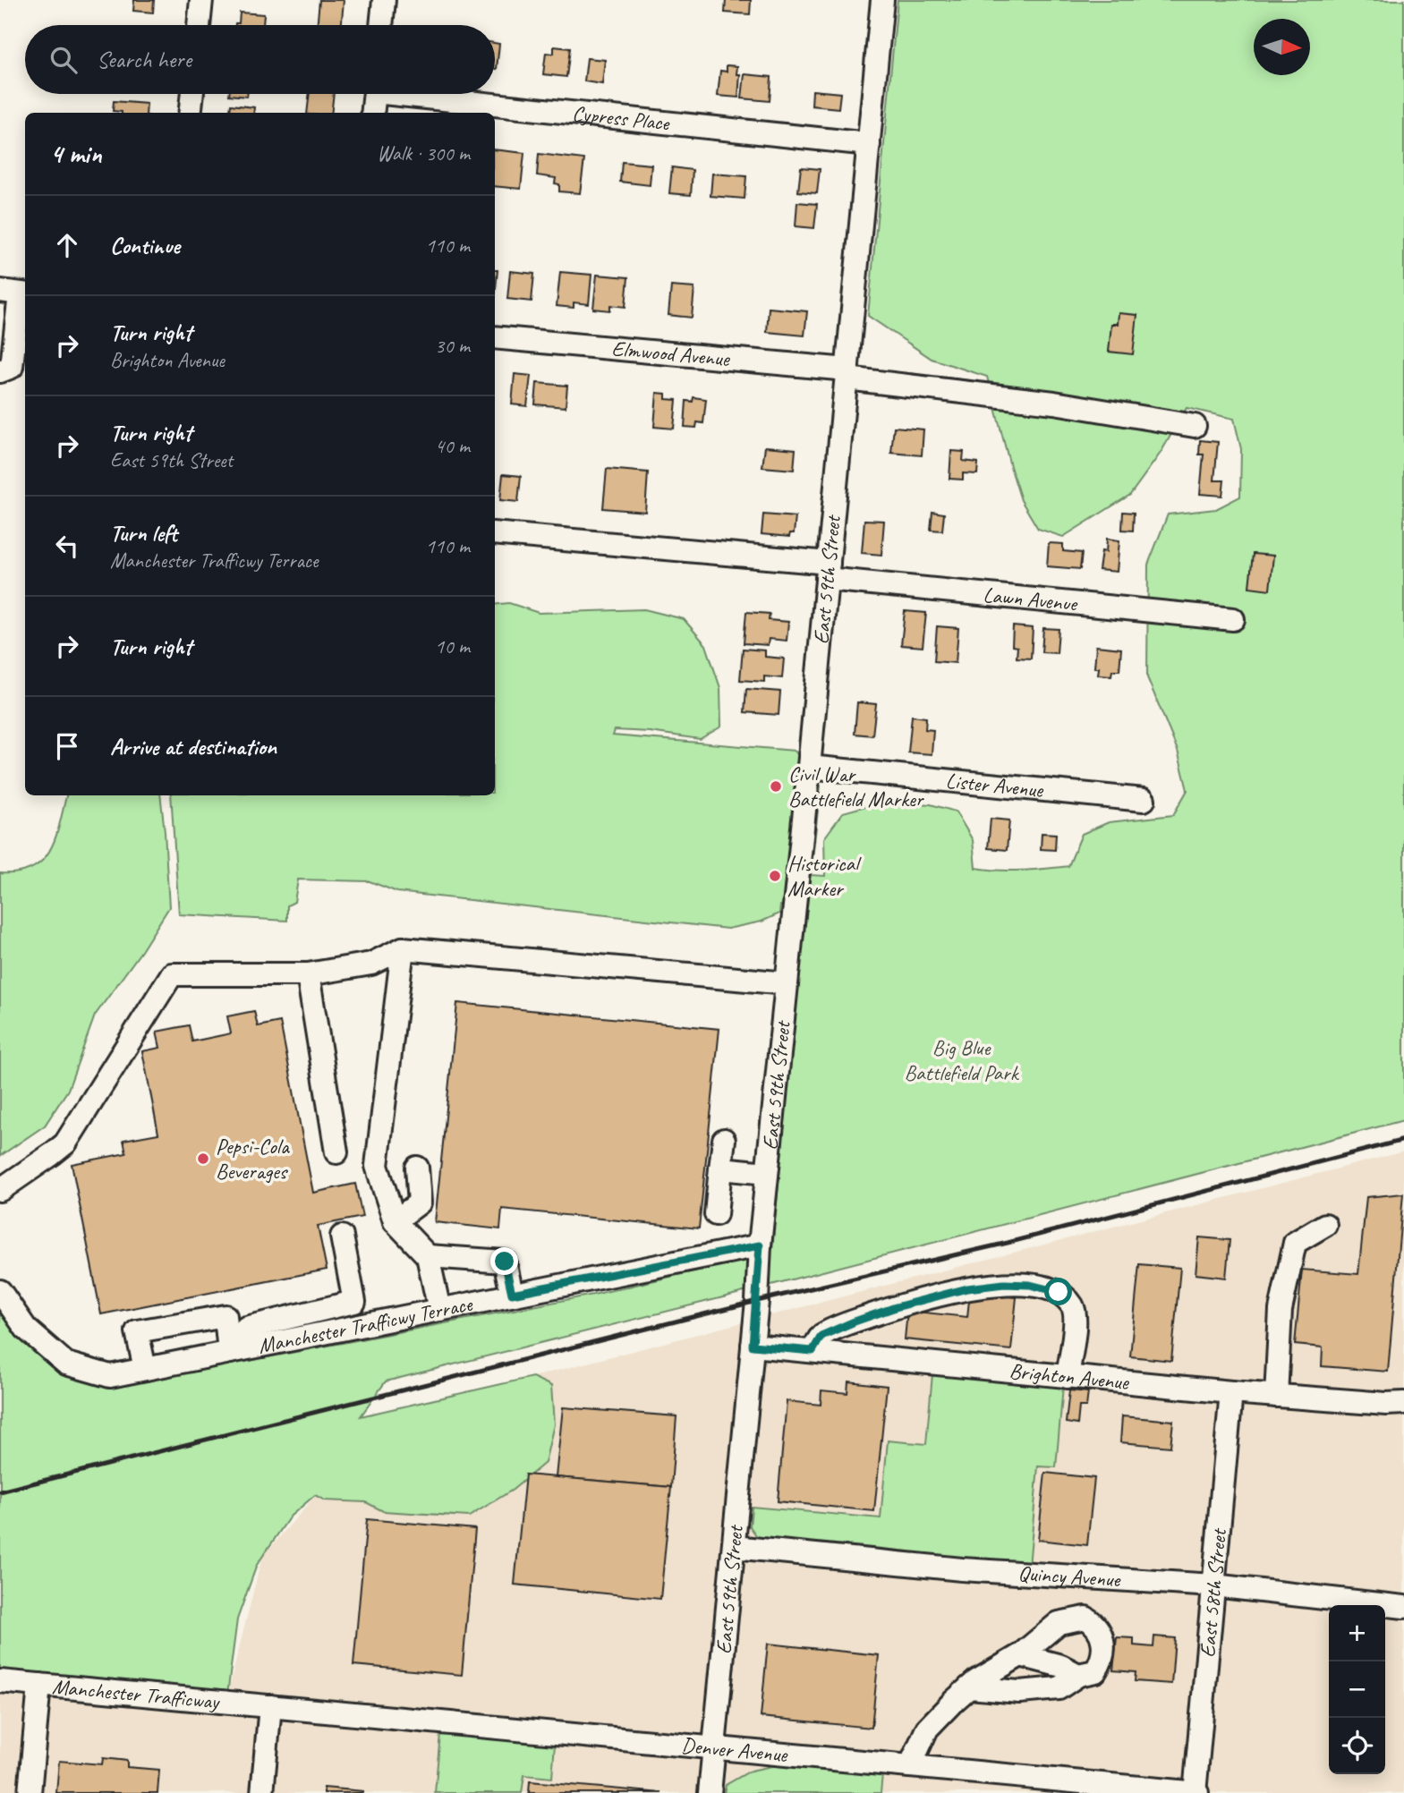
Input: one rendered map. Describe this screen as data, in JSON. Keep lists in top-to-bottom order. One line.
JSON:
{"streets":{"street":["Cypress Place","Elmwood Avenue","East 59th Street","Lawn Avenue","Lister Avenue","Manchester Trafficwy Terrace","Brighton Avenue","Quincy Avenue","East 58th Street","Manchester Trafficway","Denver Avenue"]},"crossings":[["Cypress Place","East 59th Street"],["Elmwood Avenue","East 59th Street"],["East 59th Street","Lawn Avenue"],["East 59th Street","Lister Avenue"],["East 59th Street","Manchester Trafficwy Terrace"],["East 59th Street","Brighton Avenue"],["East 59th Street","Quincy Avenue"],["East 59th Street","Denver Avenue"],["Brighton Avenue","East 58th Street"],["Quincy Avenue","East 58th Street"],["East 58th Street","Denver Avenue"],["Manchester Trafficway","Denver Avenue"]],"parks":["Big Blue Battlefield Park"],"places":["Civil War Battlefield Marker","Historical Marker","Pepsi-Cola Beverages"],"north":"right","page":{"search":"Search here","heading":["4 min","Walk · 300 m"],"list":[["Continue","110 m"],["Turn right","Brighton Avenue","30 m"],["Turn right","East 59th Street","40 m"],["Turn left","Manchester Trafficwy Terrace","110 m"],["Turn right","10 m"],"Arrive at destination"],"map_buttons":["+","−"]}}
